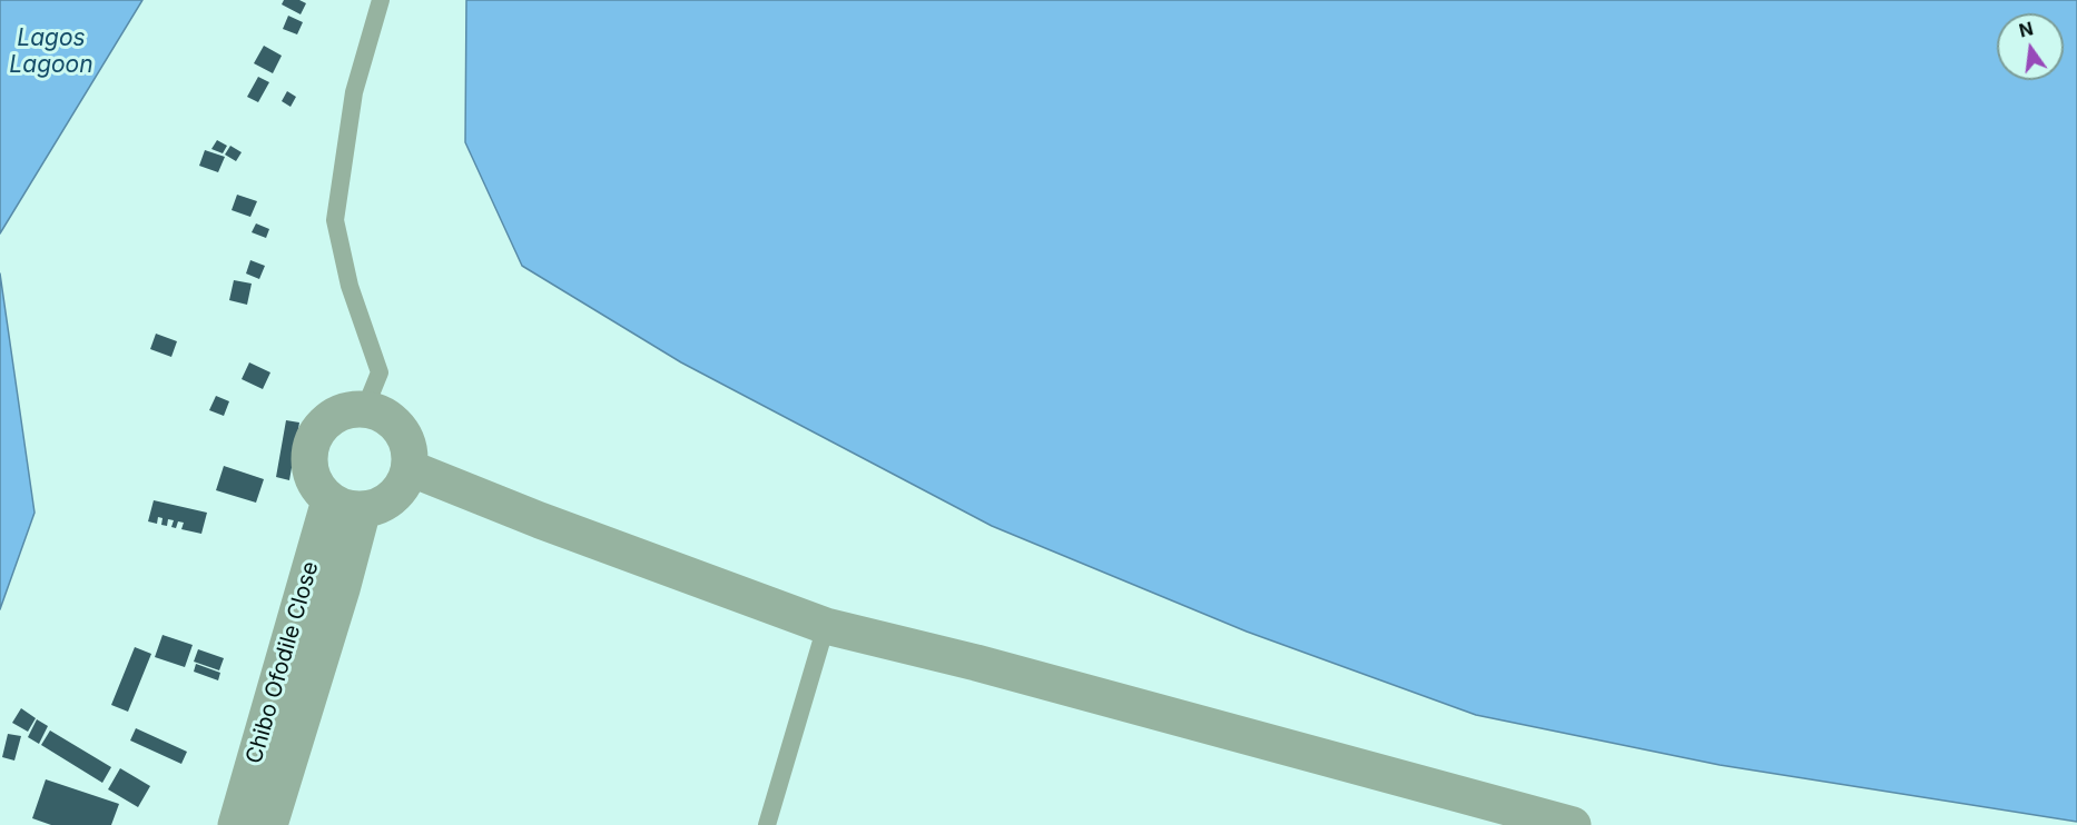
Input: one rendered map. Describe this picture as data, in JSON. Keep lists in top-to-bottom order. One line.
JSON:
{"streets":{"street":["Chibo Ofodile Close"]},"water":["Lagos Lagoon"],"north":"top"}
